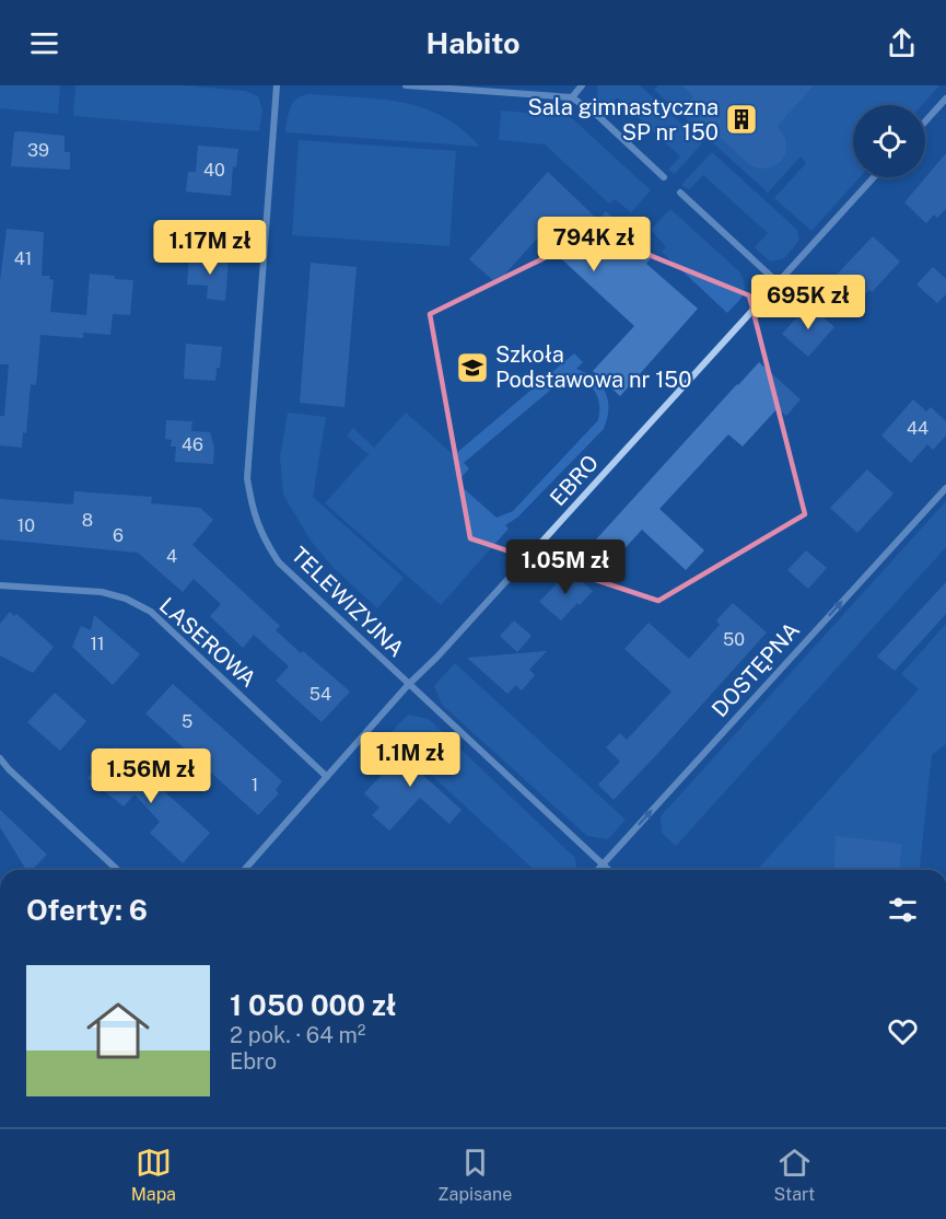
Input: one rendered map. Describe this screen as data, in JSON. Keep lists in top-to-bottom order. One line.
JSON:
{"streets":{"street":["EBRO","TELEWIZYJNA","LASEROWA","DOSTĘPNA"]},"crossings":[["EBRO","TELEWIZYJNA"],["EBRO","LASEROWA"],["TELEWIZYJNA","DOSTĘPNA"]],"one_way":["DOSTĘPNA"],"places":{"building":["Sala gimnastyczna SP nr 150"],"school or university":["Szkoła Podstawowa nr 150"]},"house_numbers":["39","40","41","44","46","8","10","6","4","50","11","54","5","1"],"page":{"header":"Habito","price":["794K zł","1.17M zł","695K zł","1.05M zł","1.1M zł","1.56M zł"],"heading":"Oferty: 6","list":[{"name":"1 050 000 zł","note":"2 pok. · 64 m² · Ebro"}],"tabs":["Mapa","Zapisane","Start"]}}
